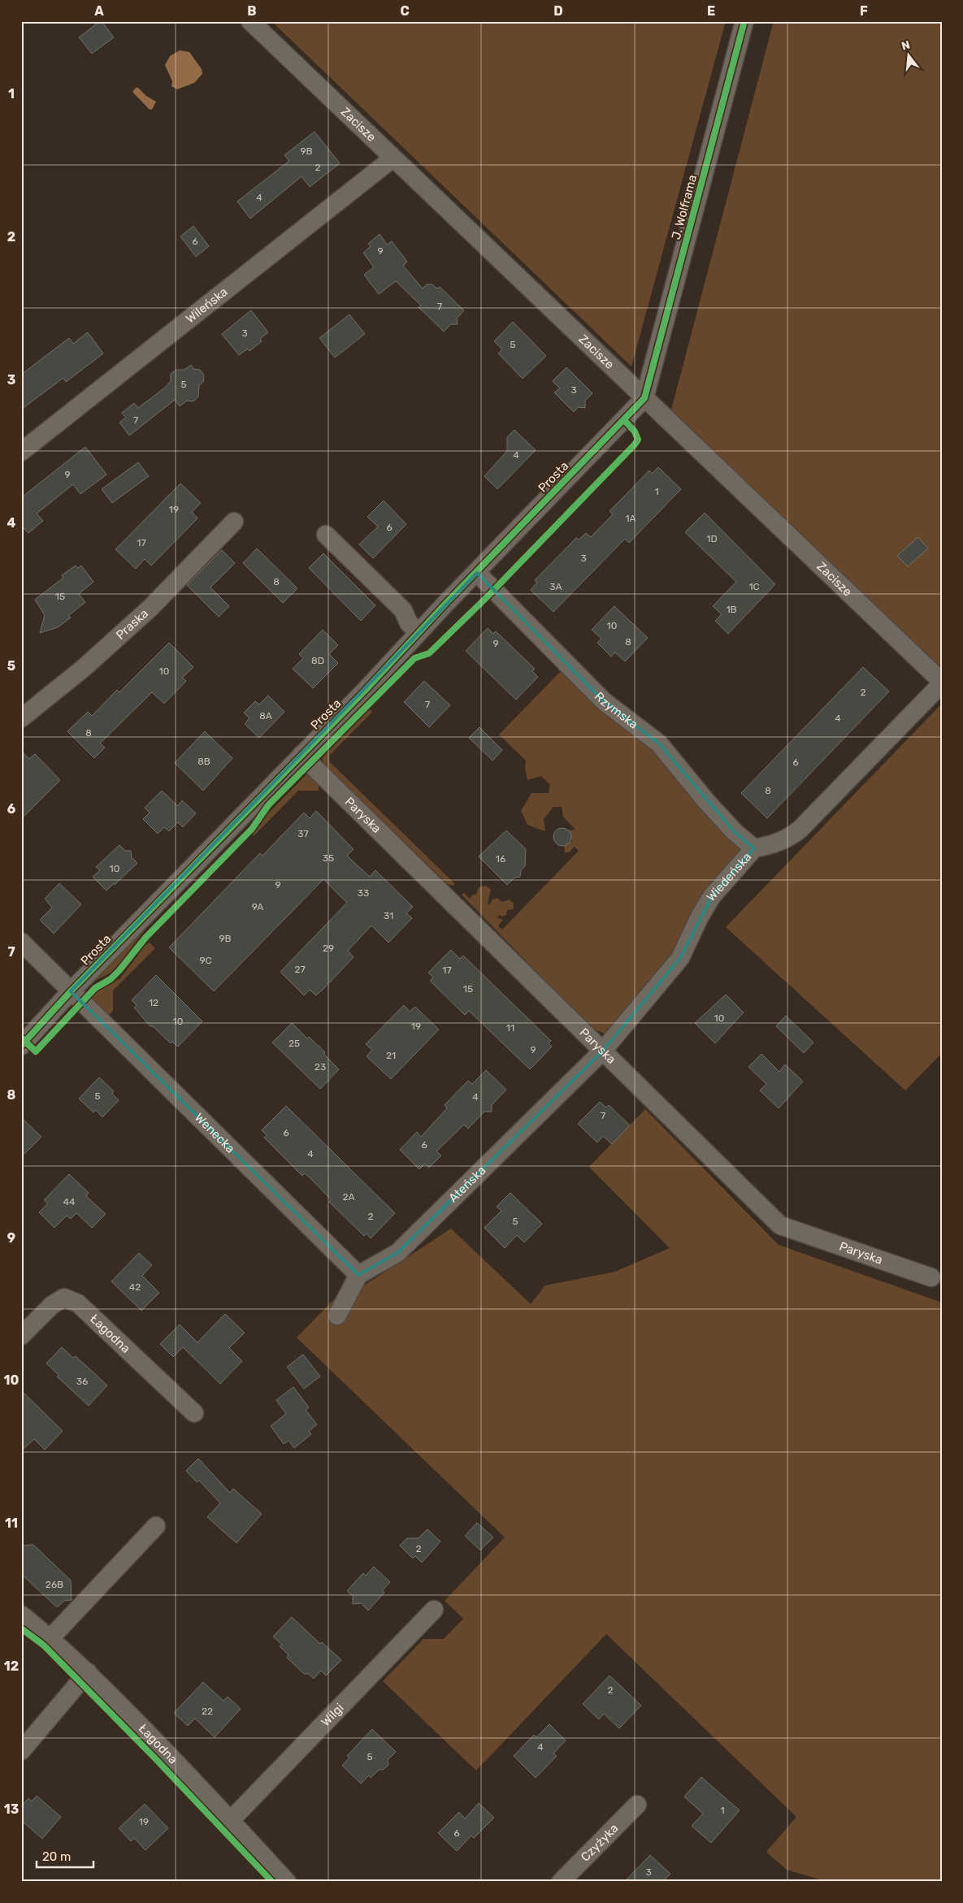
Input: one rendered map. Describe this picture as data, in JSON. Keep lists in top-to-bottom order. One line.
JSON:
{"streets":{"street":["Zacisze","J. Wolframa","Wileńska","Prosta","Praska","Rzymska","Paryska","Wiedeńska","Wenecka","Ateńska","Łagodna","Wilgi","Czyżyka"]},"crossings":[["Zacisze","J. Wolframa"],["Zacisze","Wileńska"],["Zacisze","Prosta"],["Zacisze","Wiedeńska"],["J. Wolframa","Prosta"],["Prosta","Rzymska"],["Prosta","Paryska"],["Prosta","Wenecka"],["Rzymska","Wiedeńska"],["Paryska","Wiedeńska"],["Paryska","Ateńska"],["Wiedeńska","Ateńska"],["Wenecka","Ateńska"],["Łagodna","Wilgi"]],"house_numbers":["9B","2","4","6","9","7","3","5","5","3","7","4","9","1","19","1A","6","1D","17","3","8","3A","1C","15","1B","10","8","9","8D","10","2","7","8A","4","8","8B","6","8","37","35","16","10","9","33","9A","31","9B","29","9C","27","17","15","12","10","10","19","11","25","9","21","23","5","4","7","6","6","4","2A","44","2","5","42","36","2","26B","2","22","4","5","1","19","6","3"],"scale_bar":"20 m","north":"top","grid":{"columns":["A","B","C","D","E","F"],"rows":["1","2","3","4","5","6","7","8","9","10","11","12","13"]}}
